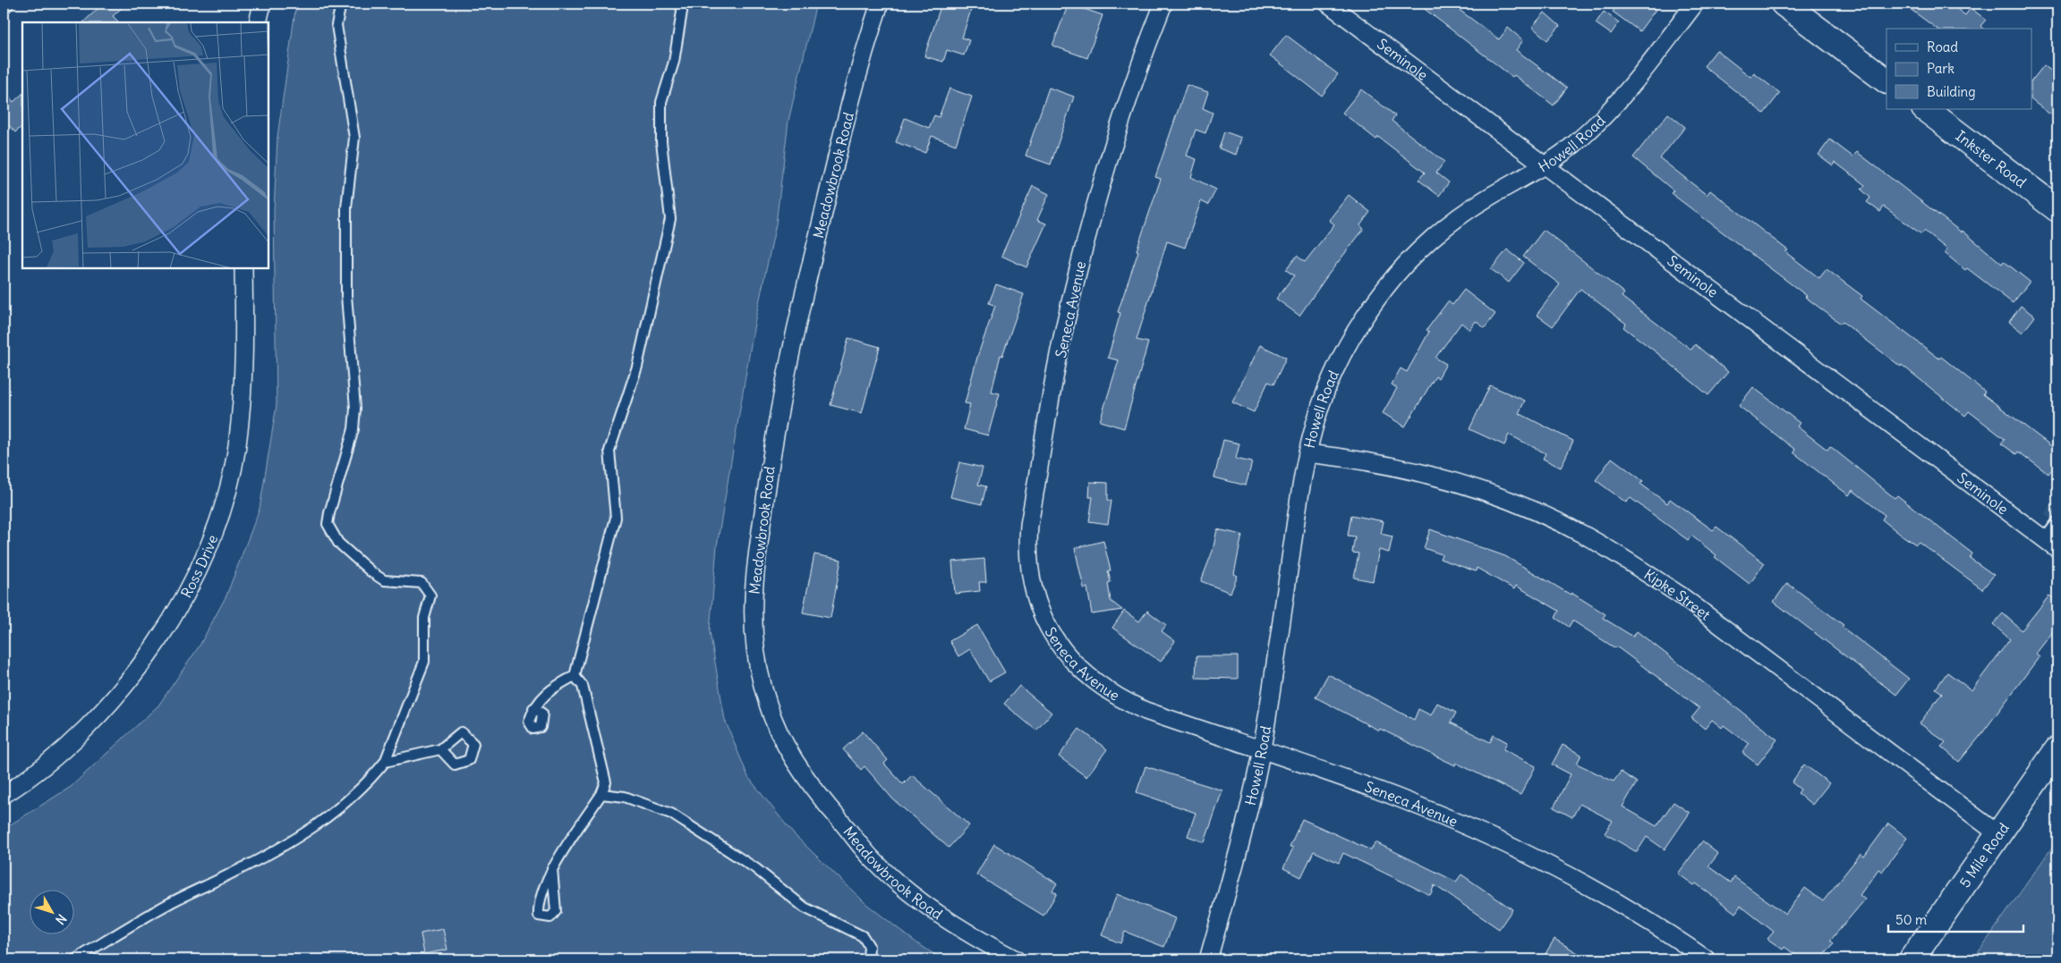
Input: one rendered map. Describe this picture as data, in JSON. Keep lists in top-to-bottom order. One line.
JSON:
{"streets":{"main road":["Inkster Road","5 Mile Road"],"street":["Seminole","Howell Road","Meadowbrook Road","Seneca Avenue","Ross Drive","Kipke Street"]},"crossings":[["Seminole","Howell Road"],["Howell Road","Seneca Avenue"],["Howell Road","Kipke Street"],["Kipke Street","5 Mile Road"]],"legend":["Road","Park","Building"],"scale_bar":"50 m","north":"bottom right"}
